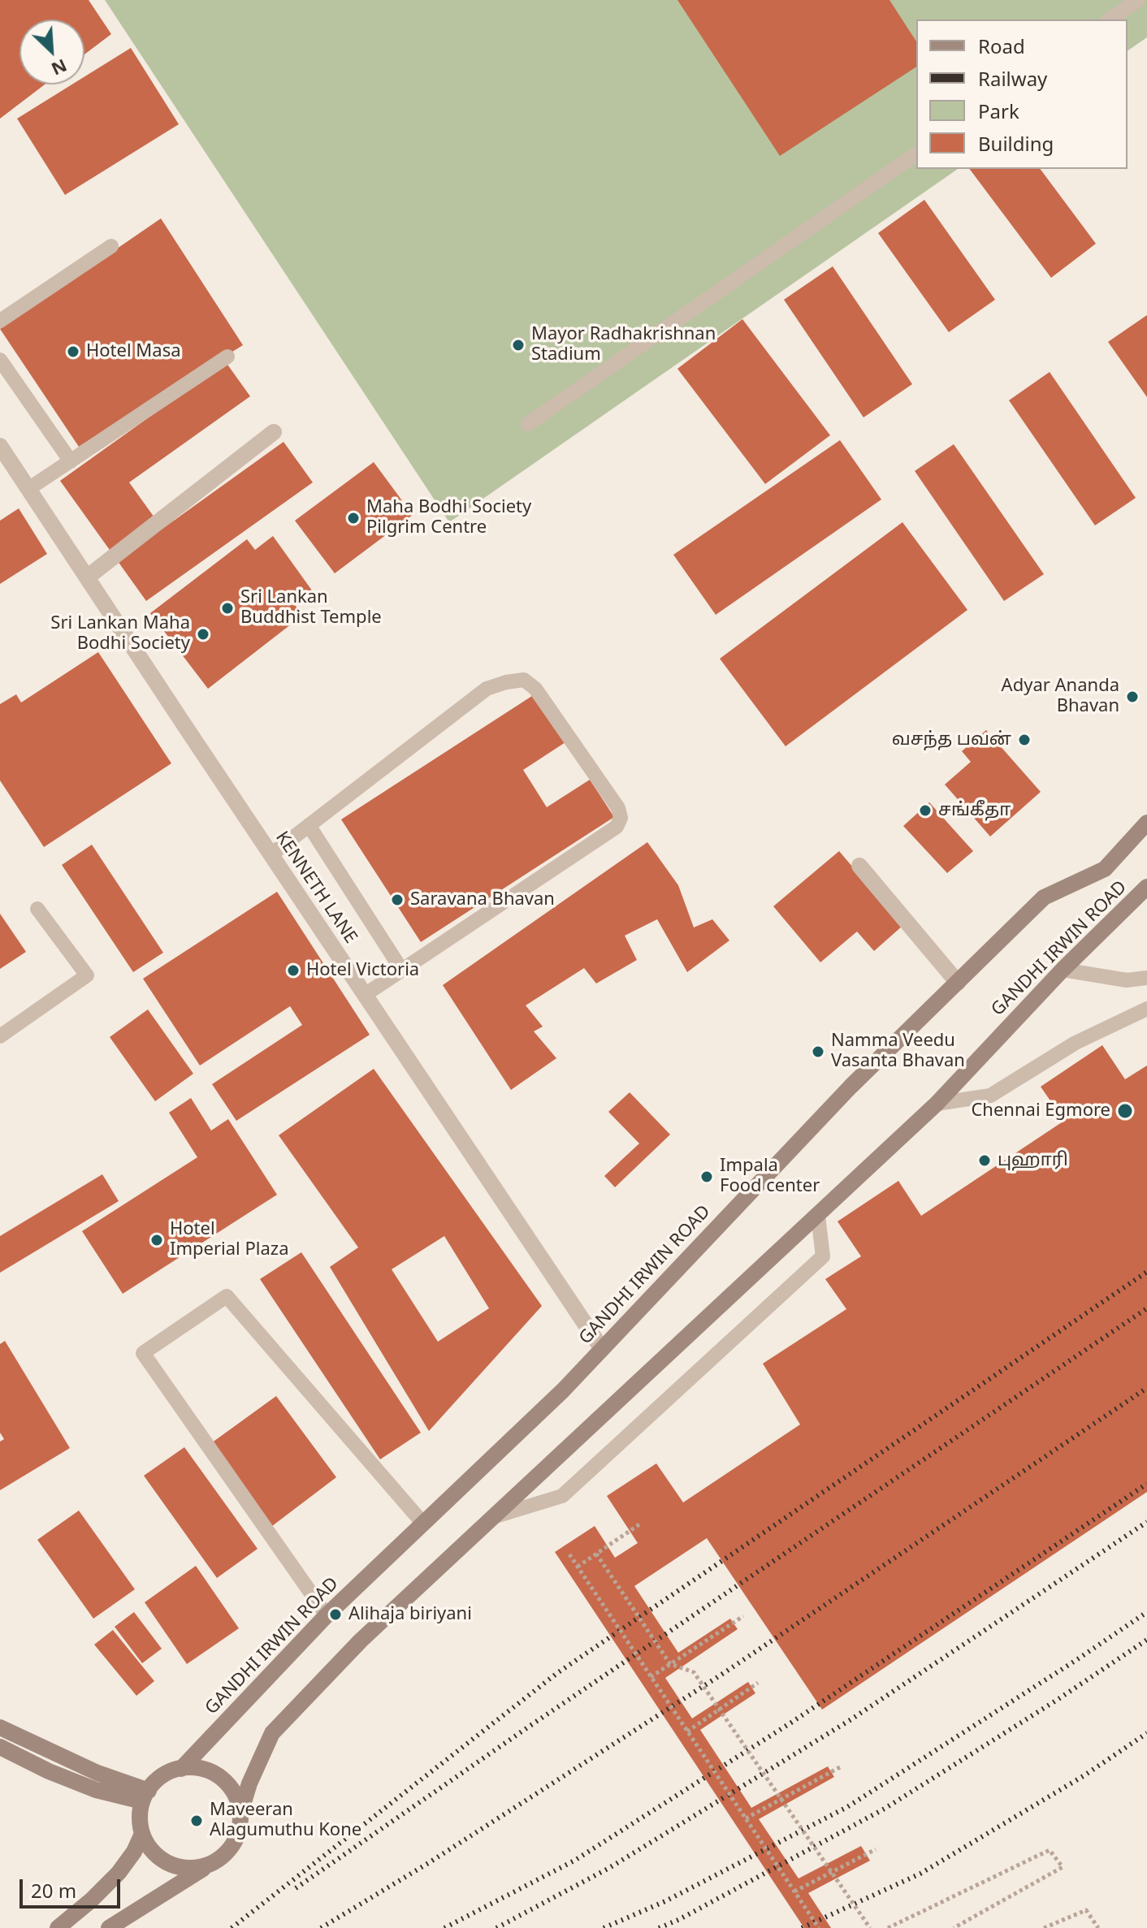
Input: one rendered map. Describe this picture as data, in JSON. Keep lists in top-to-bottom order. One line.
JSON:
{"streets":{"main road":["GANDHI IRWIN ROAD"],"street":["KENNETH LANE"]},"crossings":[["KENNETH LANE","GANDHI IRWIN ROAD"]],"places":["Mayor Radhakrishnan Stadium","Hotel Masa","Maha Bodhi Society Pilgrim Centre","Sri Lankan Buddhist Temple","Sri Lankan Maha Bodhi Society","Adyar Ananda Bhavan","வசந்த பவன்","சங்கீதா","Saravana Bhavan","Hotel Victoria","Namma Veedu Vasanta Bhavan","Chennai Egmore","புஹாரி","Impala Food center","Hotel Imperial Plaza","Alihaja biriyani","Maveeran Alagumuthu Kone"],"legend":["Road","Railway","Park","Building"],"scale_bar":"20 m","north":"bottom right"}
